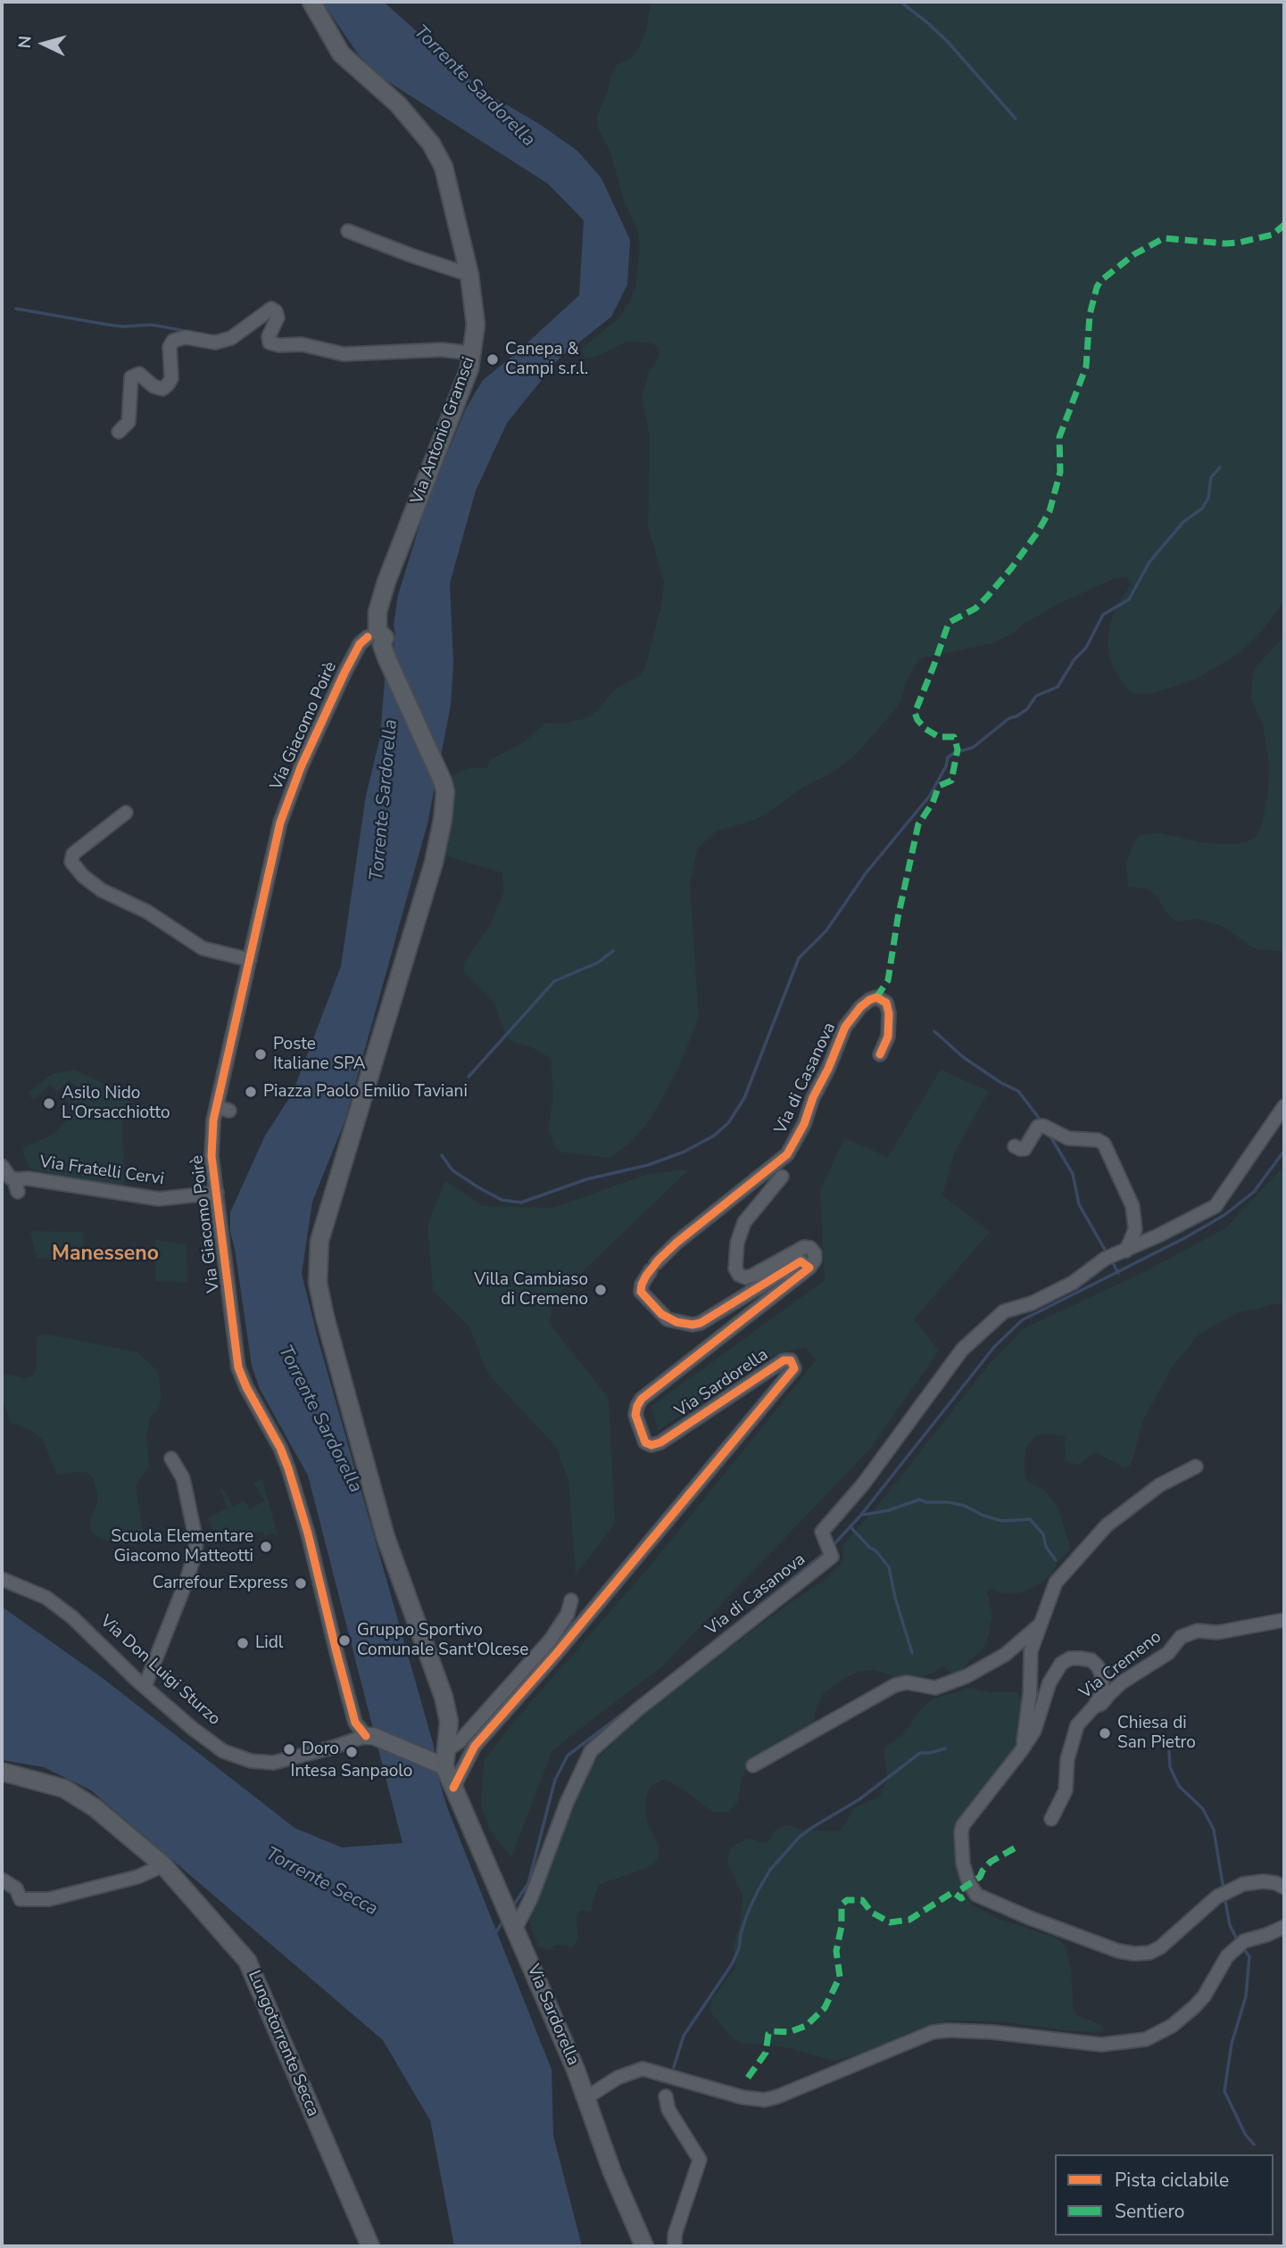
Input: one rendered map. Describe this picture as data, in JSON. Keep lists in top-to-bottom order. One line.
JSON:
{"streets":{"main road":["Via Antonio Gramsci","Via Giacomo Poirè","Via Sardorella","Lungotorrente Secca"],"street":["Via di Casanova","Via Fratelli Cervi","Via Cremeno","Via Don Luigi Sturzo"]},"crossings":[["Via Antonio Gramsci","Via Giacomo Poirè"],["Via Giacomo Poirè","Via Fratelli Cervi"],["Via Giacomo Poirè","Via Sardorella"],["Via Giacomo Poirè","Via Don Luigi Sturzo"],["Via di Casanova","Via Sardorella"]],"districts":["Manesseno"],"water":["Torrente Sardorella","Torrente Secca"],"places":["Canepa & Campi s.r.l.","Poste Italiane SPA","Piazza Paolo Emilio Taviani","Asilo Nido L'Orsacchiotto","Villa Cambiaso di Cremeno","Scuola Elementare Giacomo Matteotti","Carrefour Express","Gruppo Sportivo Comunale Sant'Olcese","Lidl","Chiesa di San Pietro","Doro","Intesa Sanpaolo"],"legend":["Pista ciclabile","Sentiero"],"north":"left"}
